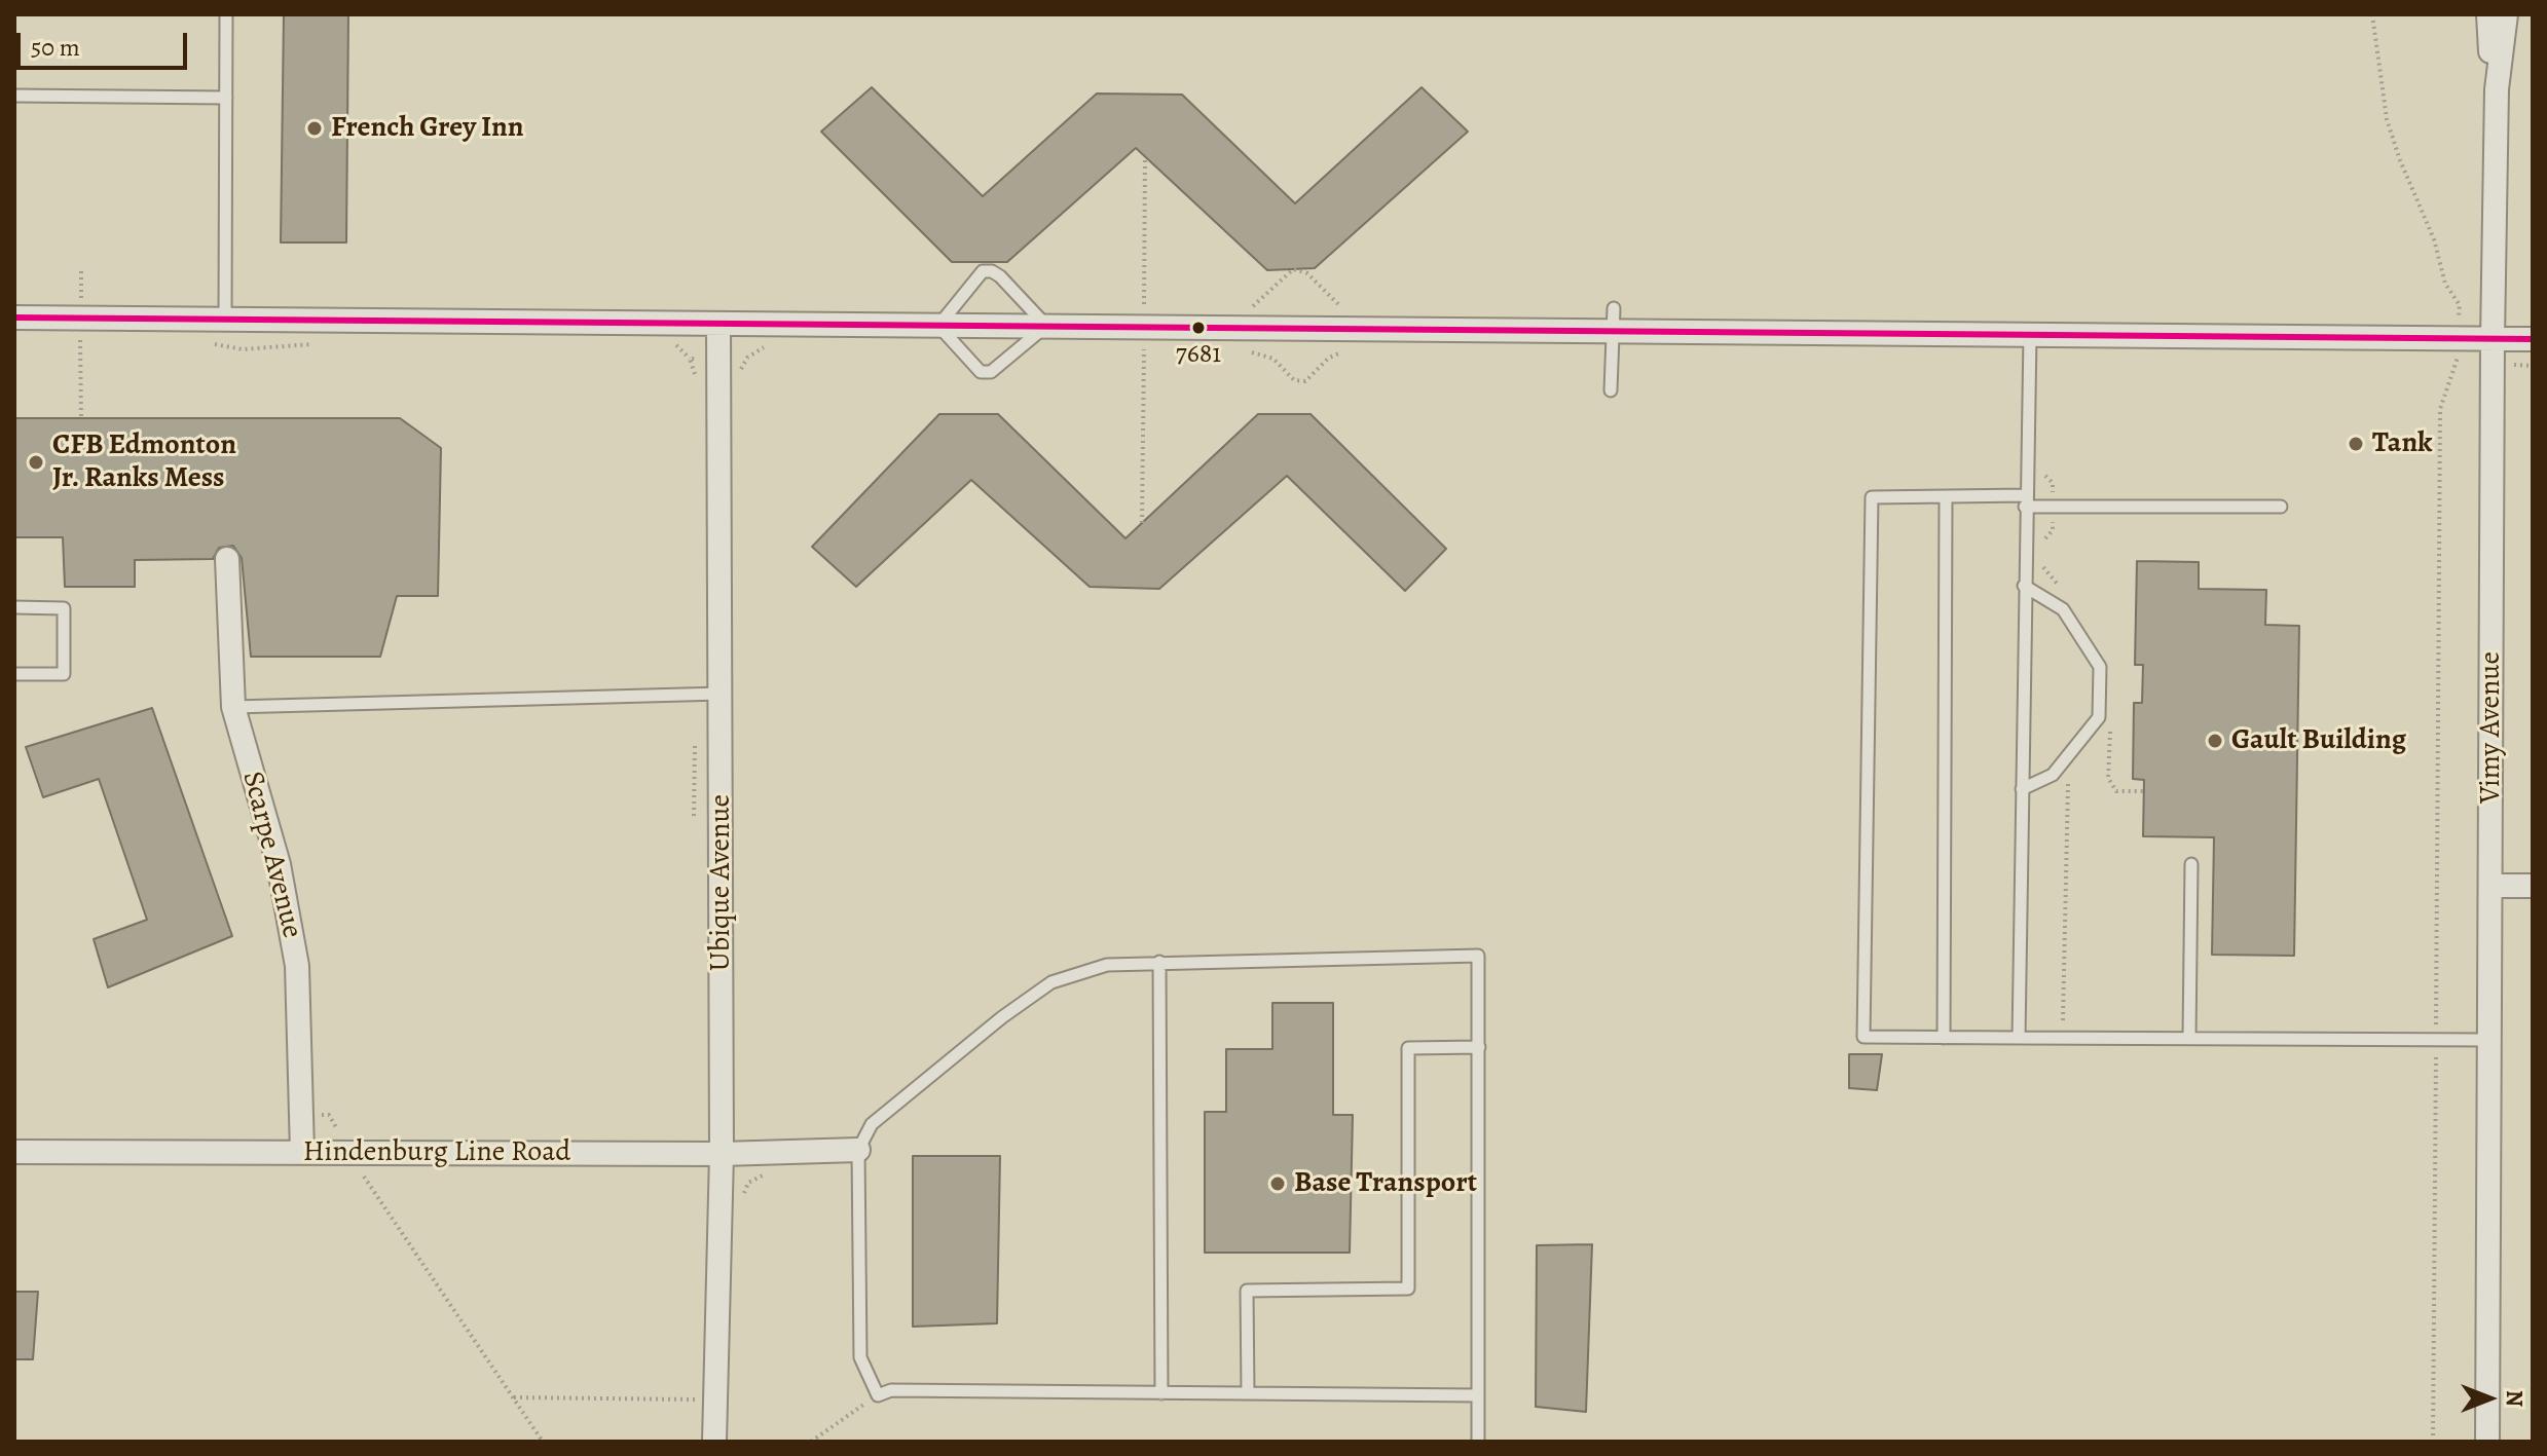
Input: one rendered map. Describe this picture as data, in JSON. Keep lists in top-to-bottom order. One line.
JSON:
{"streets":{"street":["Vimy Avenue","Scarpe Avenue","Ubique Avenue","Hindenburg Line Road"]},"crossings":[["Scarpe Avenue","Hindenburg Line Road"],["Ubique Avenue","Hindenburg Line Road"]],"places":["French Grey Inn","7681","Tank","CFB Edmonton Jr. Ranks Mess","Gault Building","Base Transport"],"scale_bar":"50 m","north":"right"}
